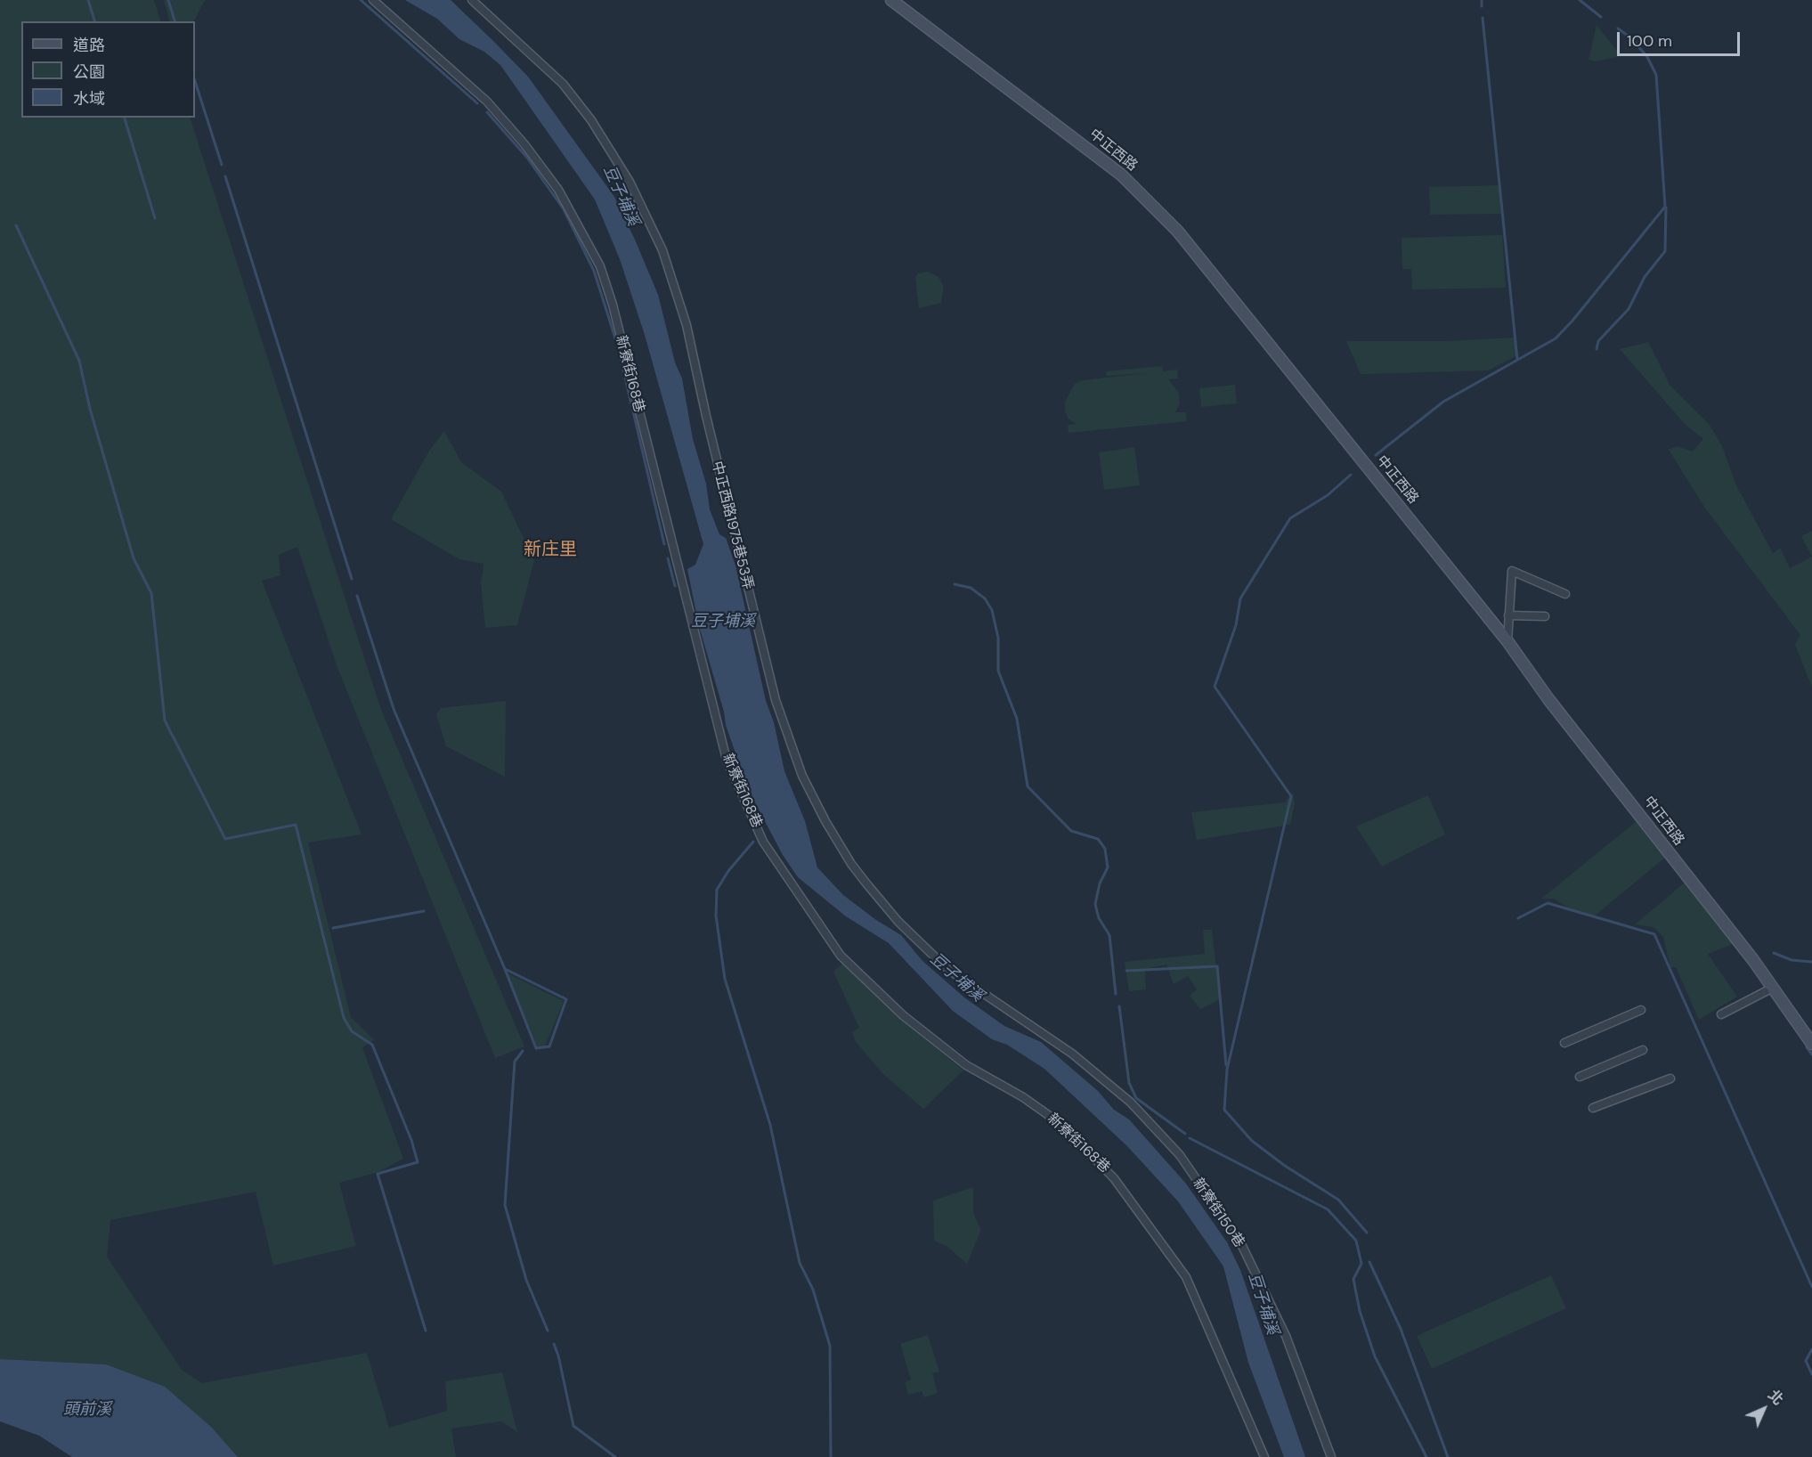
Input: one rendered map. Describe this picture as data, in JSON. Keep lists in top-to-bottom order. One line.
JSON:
{"streets":{"main road":["中正西路"],"street":["新寮街168巷","中正西路1975巷53弄","新寮街150巷"]},"crossings":[["中正西路1975巷53弄","新寮街150巷"]],"districts":["新庄里"],"water":["豆子埔溪","頭前溪"],"legend":["道路","公園","水域"],"scale_bar":"100 m","north":"top right"}
